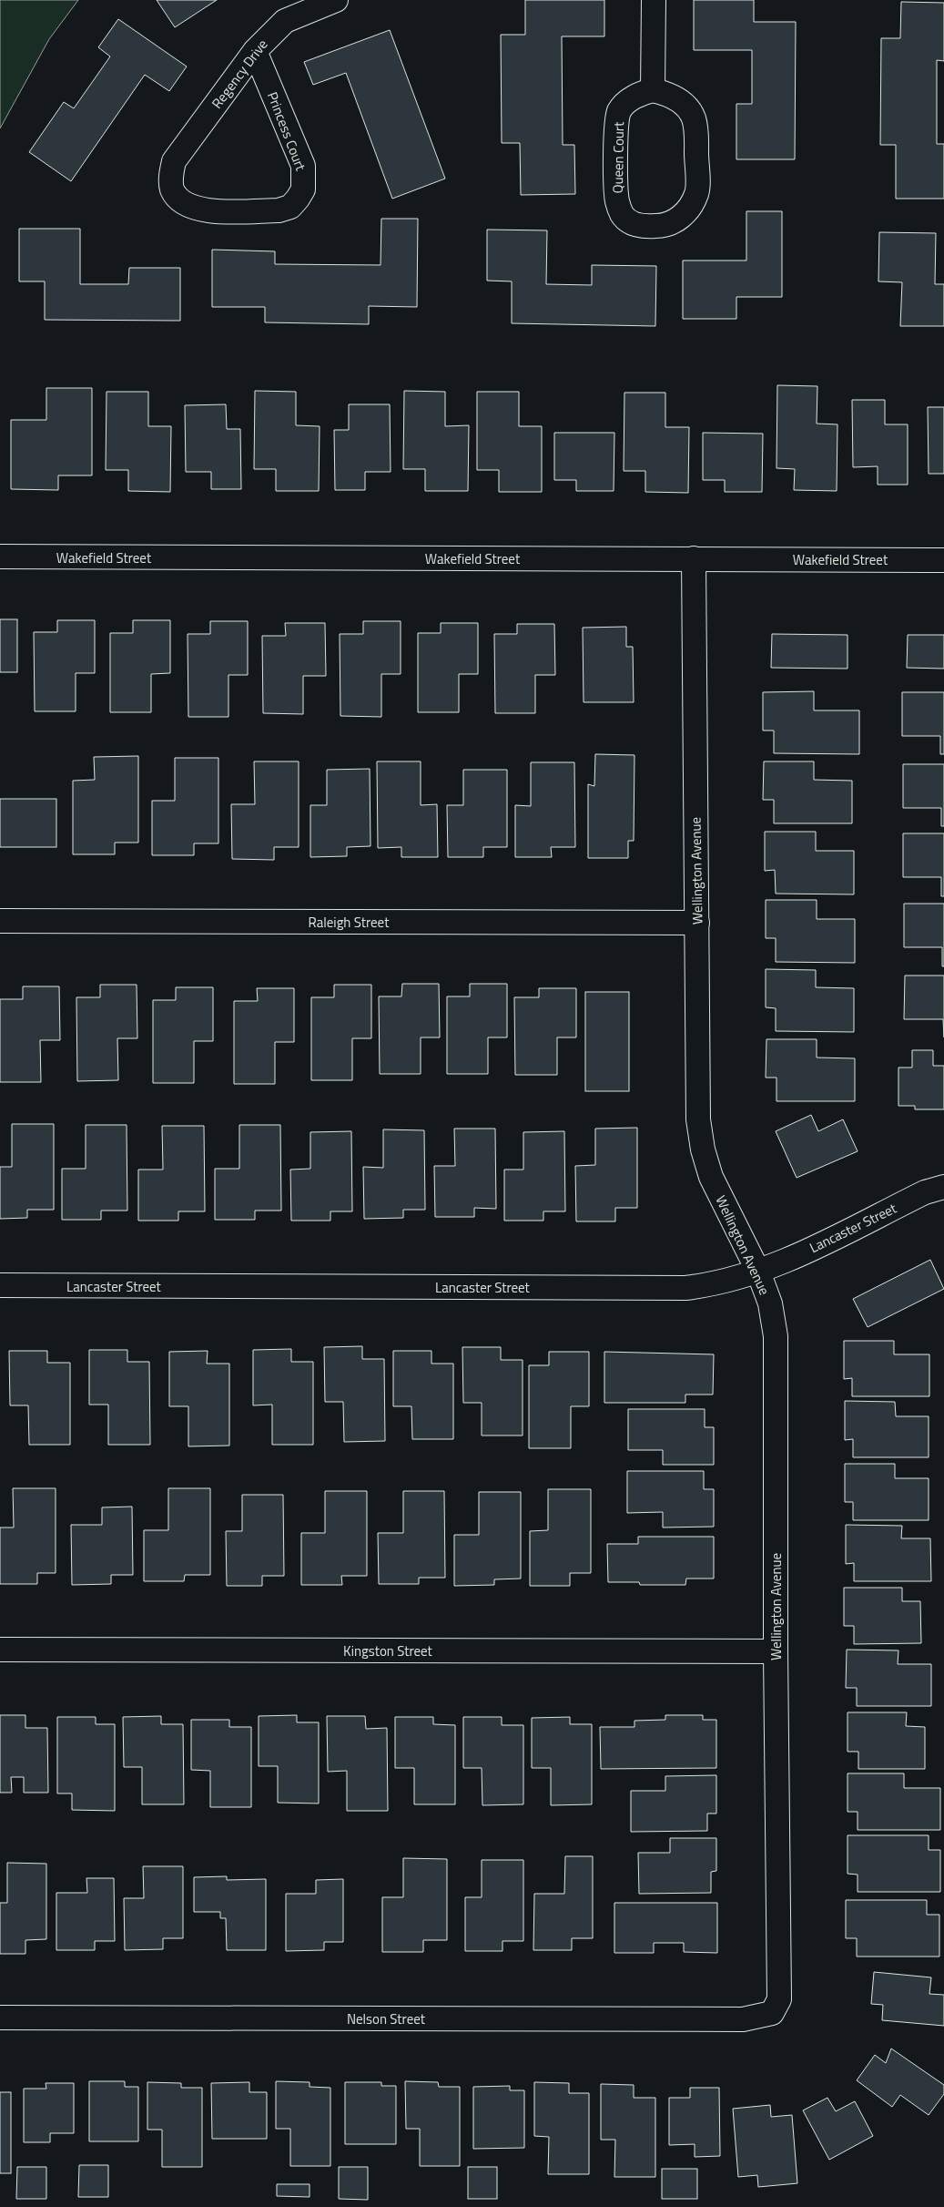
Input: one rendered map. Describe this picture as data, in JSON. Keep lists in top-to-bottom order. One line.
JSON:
{"streets":{"street":["Regency Drive","Princess Court","Queen Court","Wakefield Street","Wellington Avenue","Raleigh Street","Lancaster Street","Kingston Street","Nelson Street"]},"crossings":[["Regency Drive","Princess Court"],["Wakefield Street","Wellington Avenue"],["Wellington Avenue","Raleigh Street"],["Wellington Avenue","Lancaster Street"],["Wellington Avenue","Kingston Street"],["Wellington Avenue","Nelson Street"]]}
